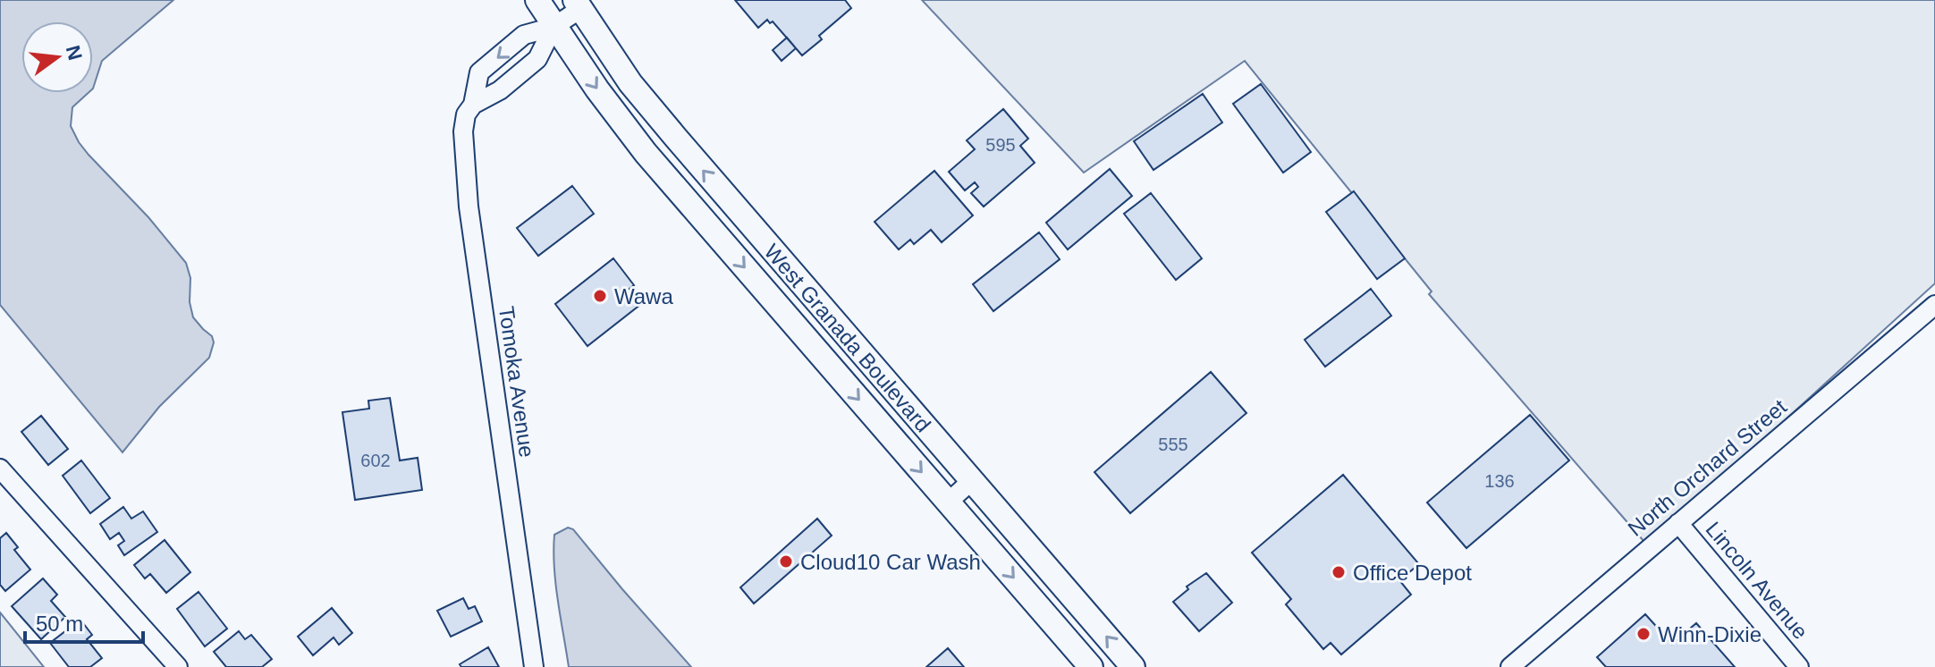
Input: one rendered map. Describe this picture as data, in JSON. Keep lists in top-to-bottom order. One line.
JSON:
{"streets":{"main road":["West Granada Boulevard"],"street":["Tomoka Avenue","North Orchard Street","Lincoln Avenue"]},"crossings":[["West Granada Boulevard","Tomoka Avenue"],["North Orchard Street","Lincoln Avenue"]],"places":["Wawa","Cloud10 Car Wash","Office Depot","Winn-Dixie"],"house_numbers":["595","555","602","136"],"scale_bar":"50 m","north":"right"}
